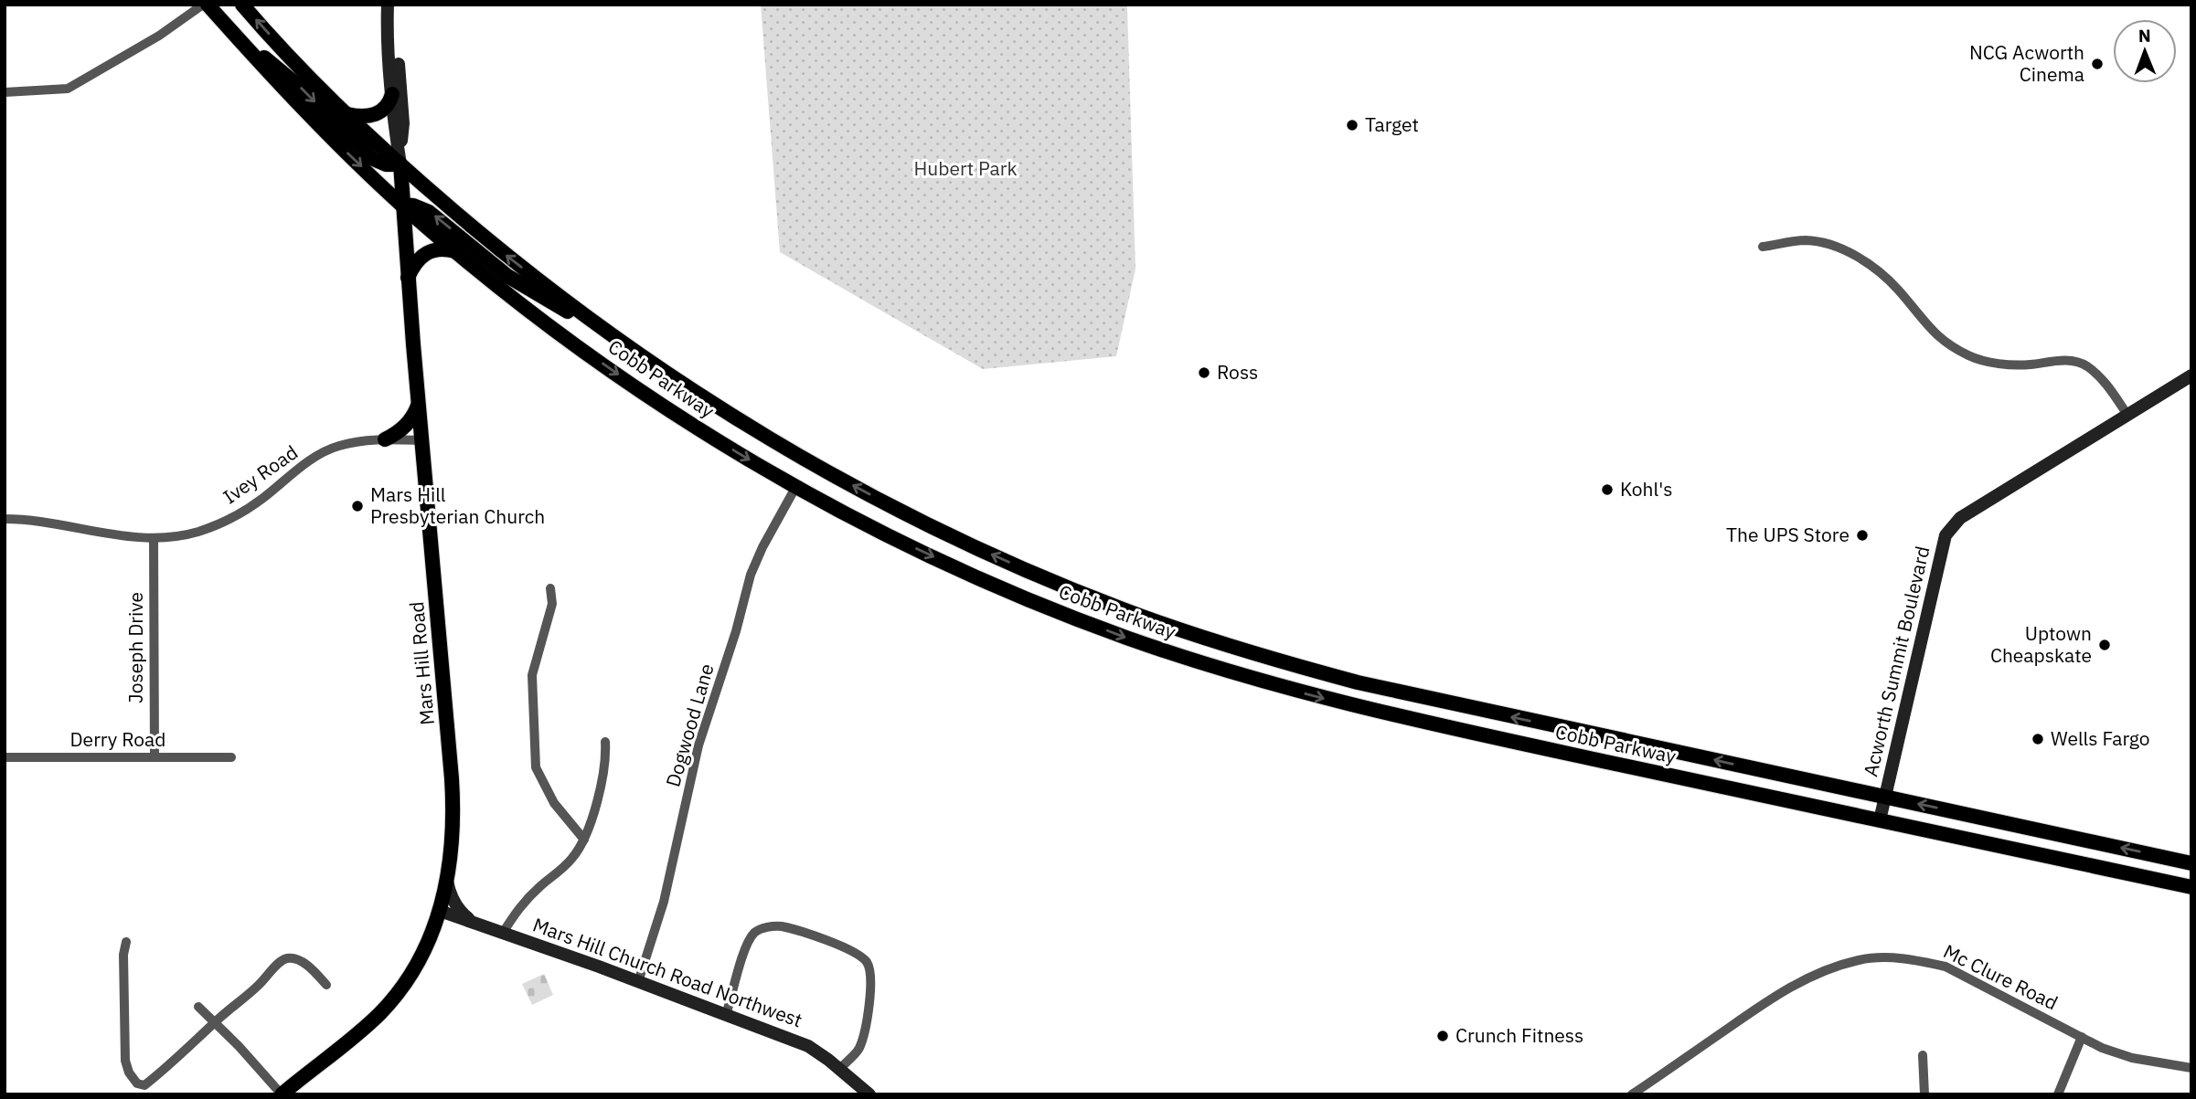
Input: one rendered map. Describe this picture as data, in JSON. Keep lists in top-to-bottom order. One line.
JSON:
{"streets":{"main road":["Cobb Parkway","Mars Hill Road"],"street":["Ivey Road","Joseph Drive","Acworth Summit Boulevard","Dogwood Lane","Derry Road","Mars Hill Church Road Northwest","Mc Clure Road"]},"crossings":[["Cobb Parkway","Acworth Summit Boulevard"],["Cobb Parkway","Mars Hill Road"],["Cobb Parkway","Dogwood Lane"],["Ivey Road","Joseph Drive"],["Ivey Road","Mars Hill Road"],["Joseph Drive","Derry Road"],["Mars Hill Road","Mars Hill Church Road Northwest"],["Dogwood Lane","Mars Hill Church Road Northwest"]],"parks":["Hubert Park"],"places":["NCG Acworth Cinema","Target","Ross","Kohl's","Mars Hill Presbyterian Church","The UPS Store","Uptown Cheapskate","Wells Fargo","Crunch Fitness"],"north":"top"}
